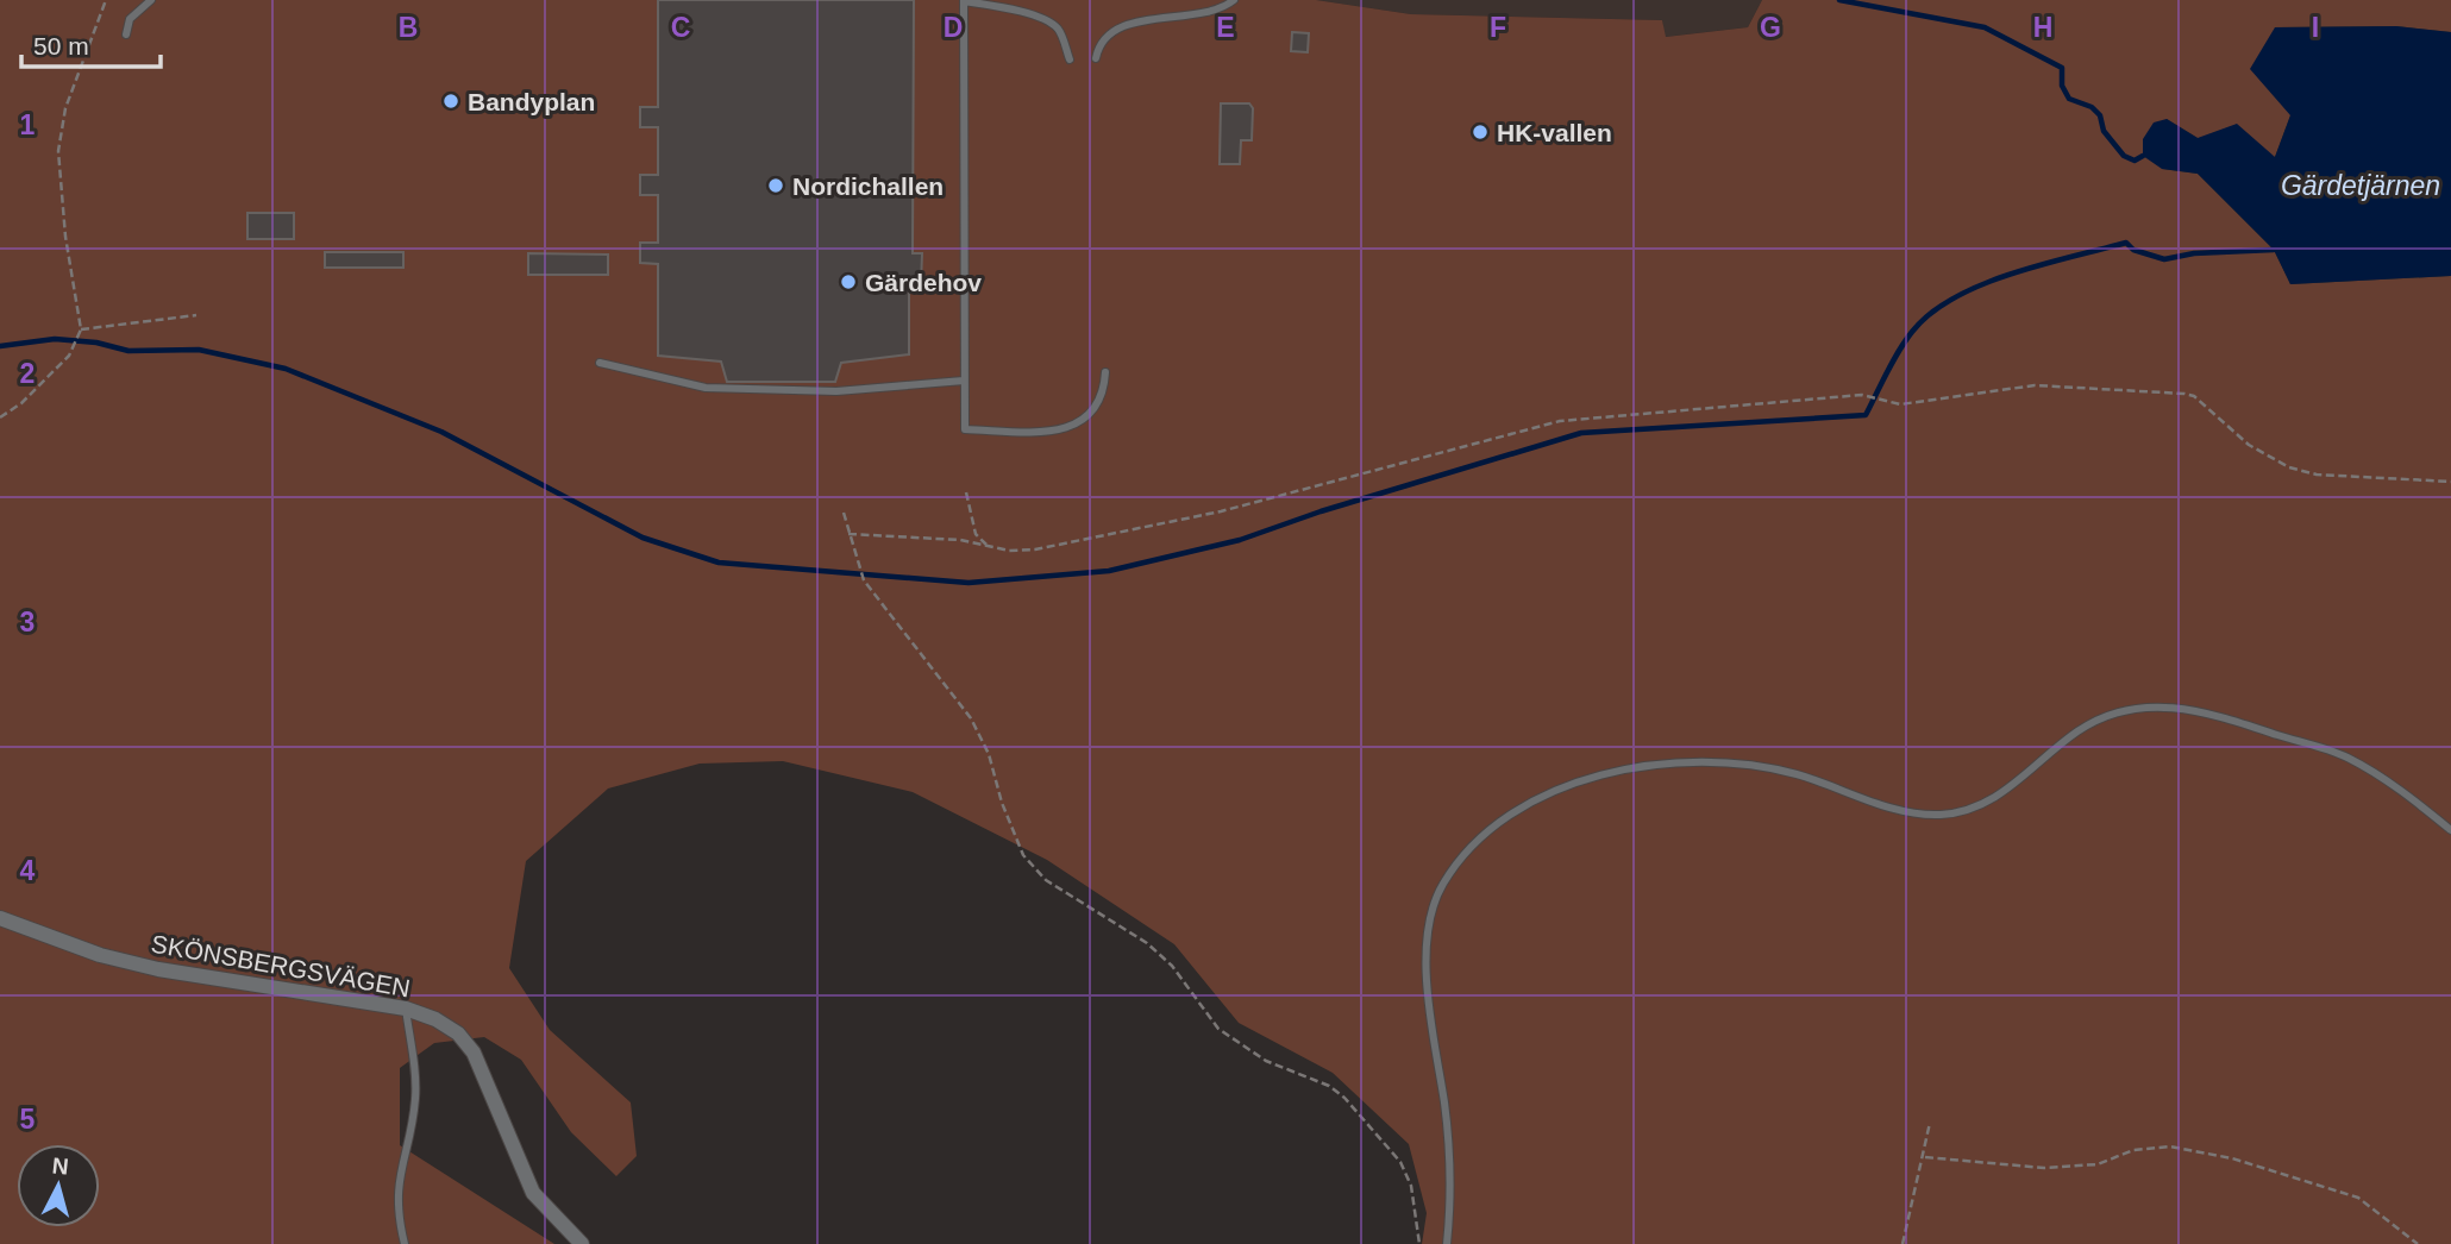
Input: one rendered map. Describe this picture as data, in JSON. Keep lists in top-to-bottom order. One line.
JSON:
{"streets":{"street":["SKÖNSBERGSVÄGEN"]},"water":["Gärdetjärnen"],"places":["Bandyplan","HK-vallen","Nordichallen","Gärdehov"],"scale_bar":"50 m","north":"top","grid":{"columns":["B","C","D","E","F","G","H","I"],"rows":["1","2","3","4","5"]}}
